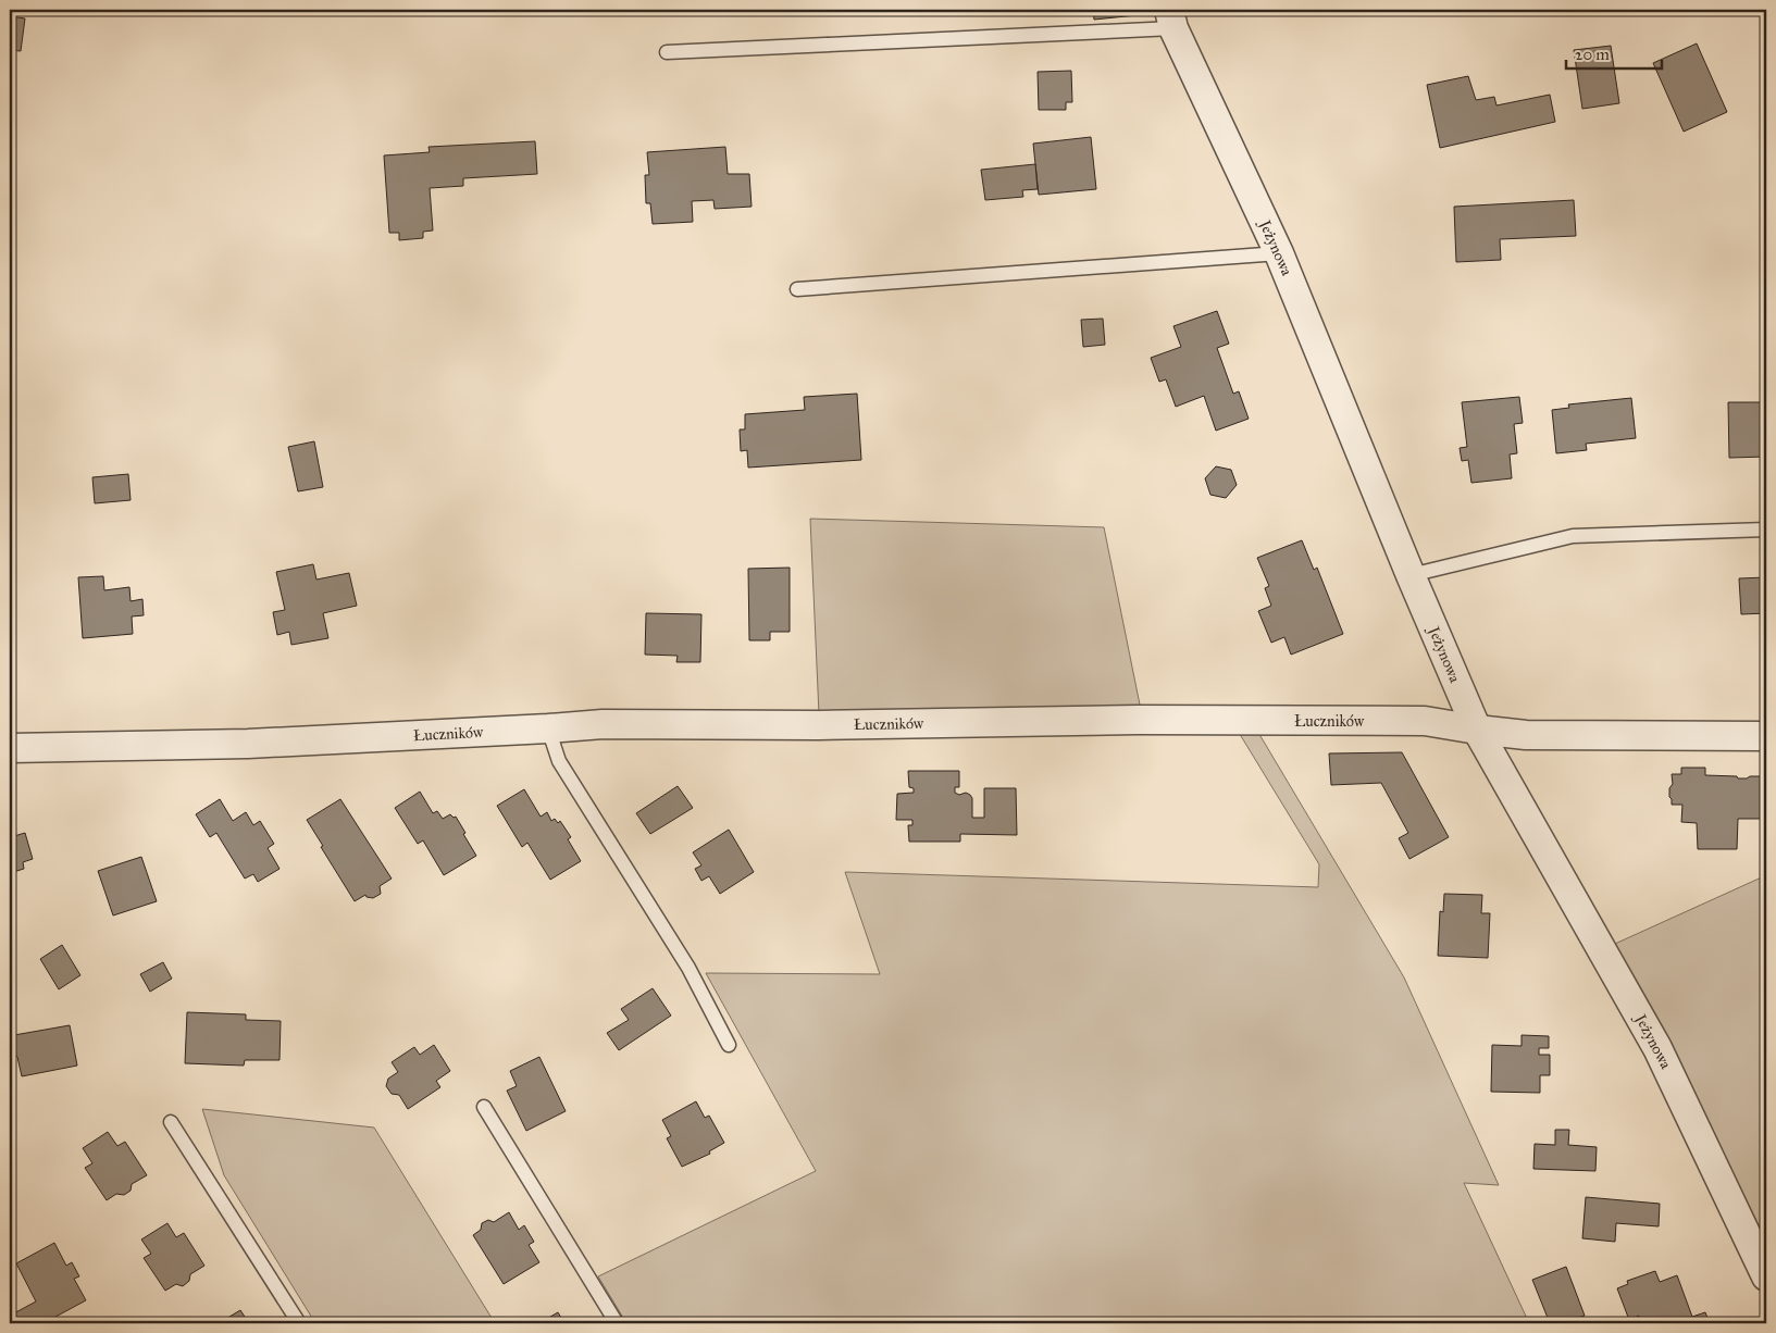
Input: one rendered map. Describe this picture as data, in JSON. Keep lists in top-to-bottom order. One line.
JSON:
{"streets":{"street":["Jeżynowa","Łuczników"]},"crossings":[["Jeżynowa","Łuczników"]],"scale_bar":"20 m"}
